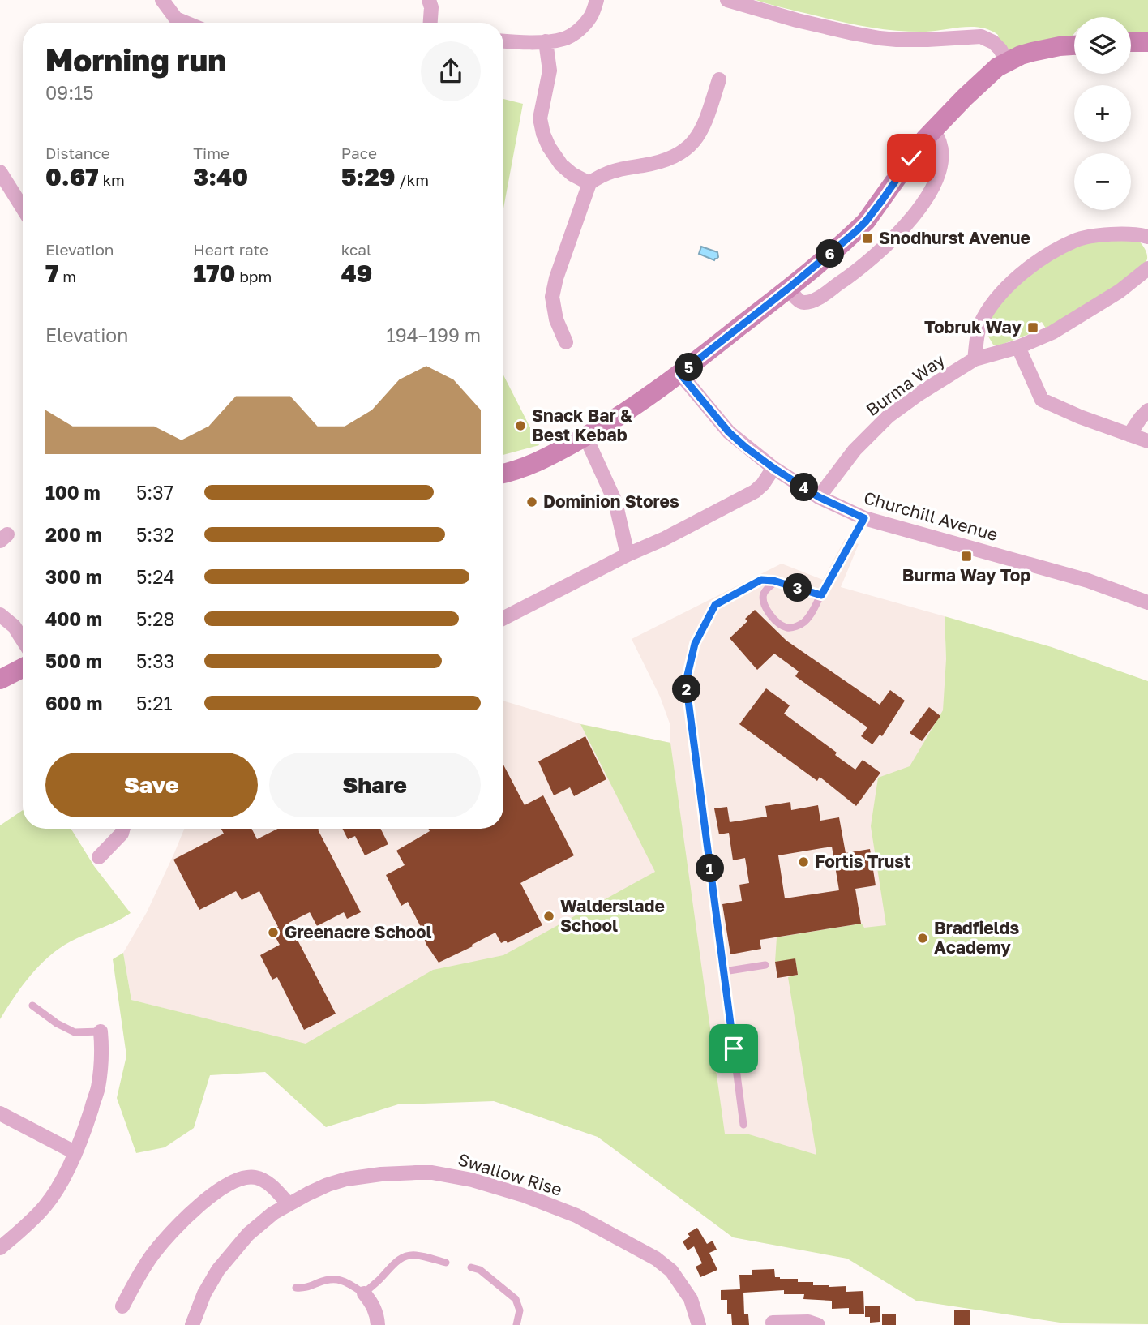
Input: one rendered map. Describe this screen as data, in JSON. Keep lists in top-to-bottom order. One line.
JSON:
{"streets":{"street":["Burma Way","Churchill Avenue","Swallow Rise"]},"crossings":[["Burma Way","Churchill Avenue"]],"places":{"transit":["Snodhurst Avenue","Tobruk Way","Burma Way Top"],"other":["Snack Bar & Best Kebab","Dominion Stores","Fortis Trust","Walderslade School","Greenacre School","Bradfields Academy"]},"page":{"map_buttons":["+","−"],"heading":["Morning run","09:15"],"stats":[["Distance","0.67 km"],["Time","3:40"],["Pace","5:29 /km"],["Elevation","7 m"],["Heart rate","170 bpm"],["kcal","49"]],"pins":["6","5","4","3","2","1"],"chart":["Elevation","194–199 m"],"list":[{"name":"100 m","note":"5:37"},{"name":"200 m","note":"5:32"},{"name":"300 m","note":"5:24"},{"name":"400 m","note":"5:28"},{"name":"500 m","note":"5:33"},{"name":"600 m","note":"5:21"}],"buttons":["Save","Share"]}}
